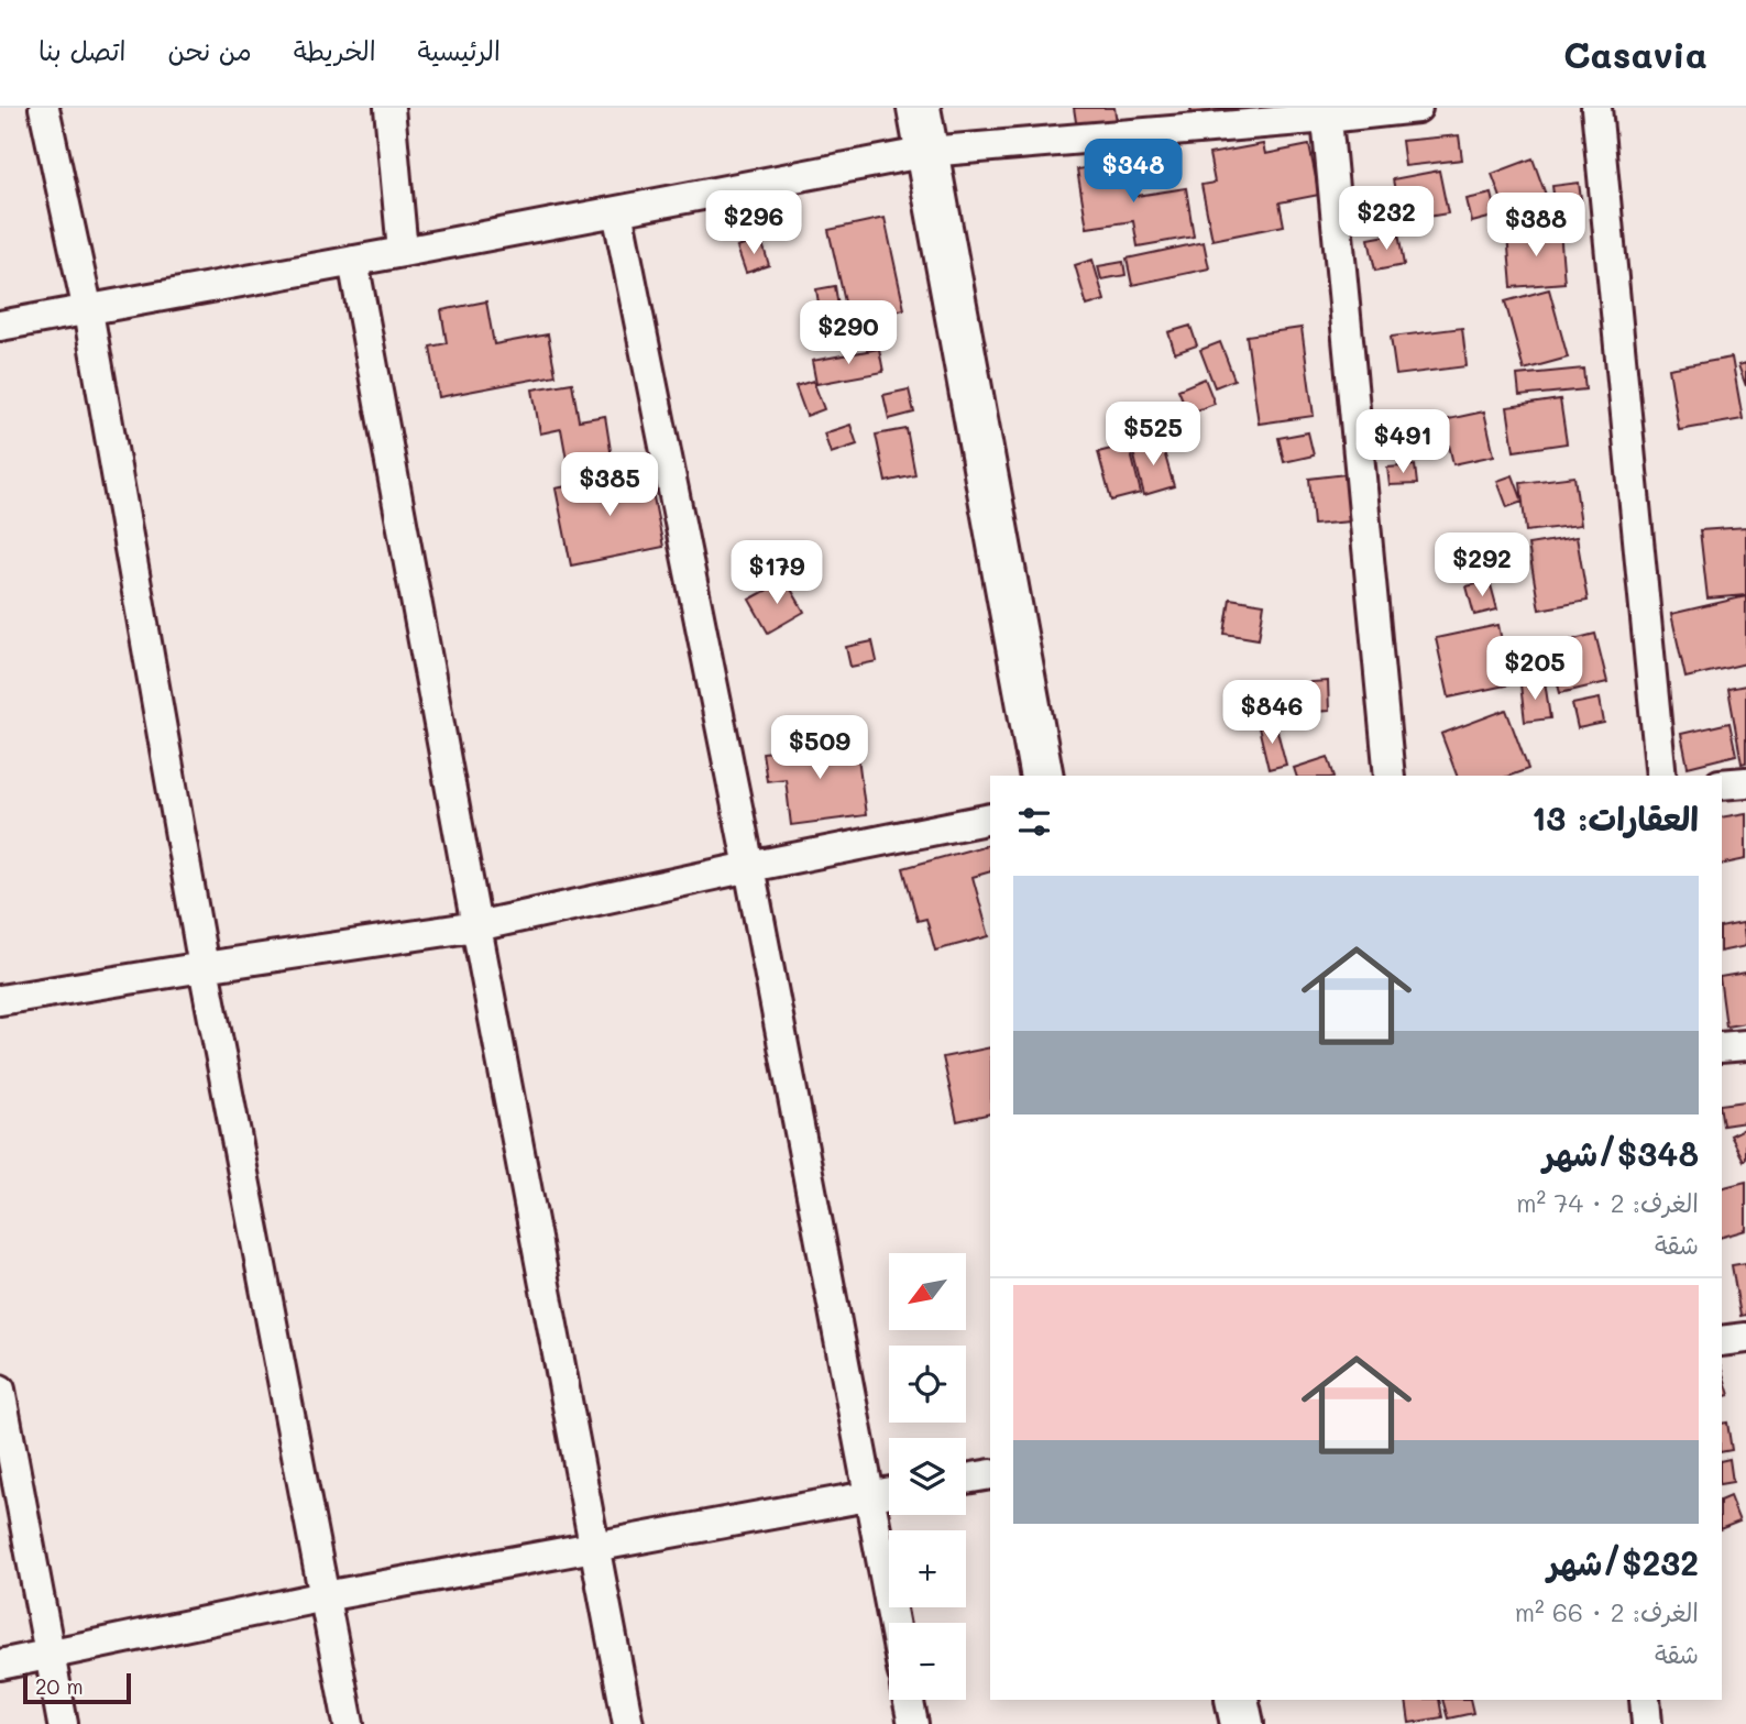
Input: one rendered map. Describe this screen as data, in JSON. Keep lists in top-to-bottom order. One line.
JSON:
{"scale_bar":"20 m","north":"bottom left","page":{"header":"Casavia","nav":["الرئيسية","الخريطة","من نحن","اتصل بنا"],"price":["$348","$232","$296","$388","$290","$525","$491","$385","$292","$179","$205","$846","$509"],"heading":"العقارات: 13","list":[{"name":"$348/شهر","note":"الغرف: 2 · 74 m² · شقة"},{"name":"$232/شهر","note":"الغرف: 2 · 66 m² · شقة"}],"map_buttons":["+","−"],"scale":"20 m"}}
